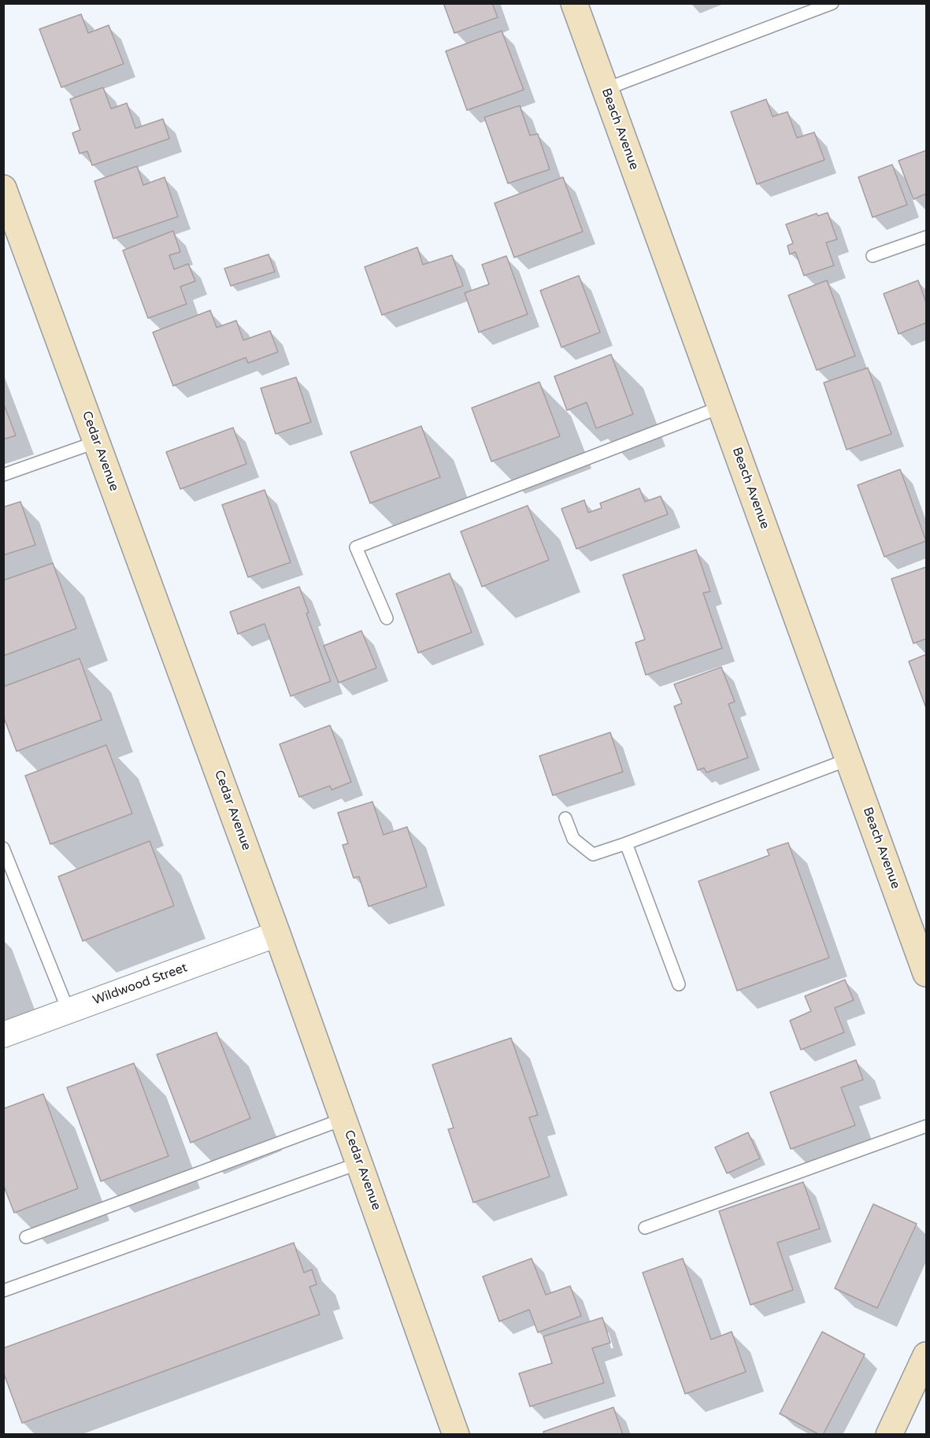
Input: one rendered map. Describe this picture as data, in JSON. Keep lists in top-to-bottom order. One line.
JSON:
{"streets":{"street":["Beach Avenue","Cedar Avenue","Wildwood Street"]},"crossings":[["Cedar Avenue","Wildwood Street"]]}
